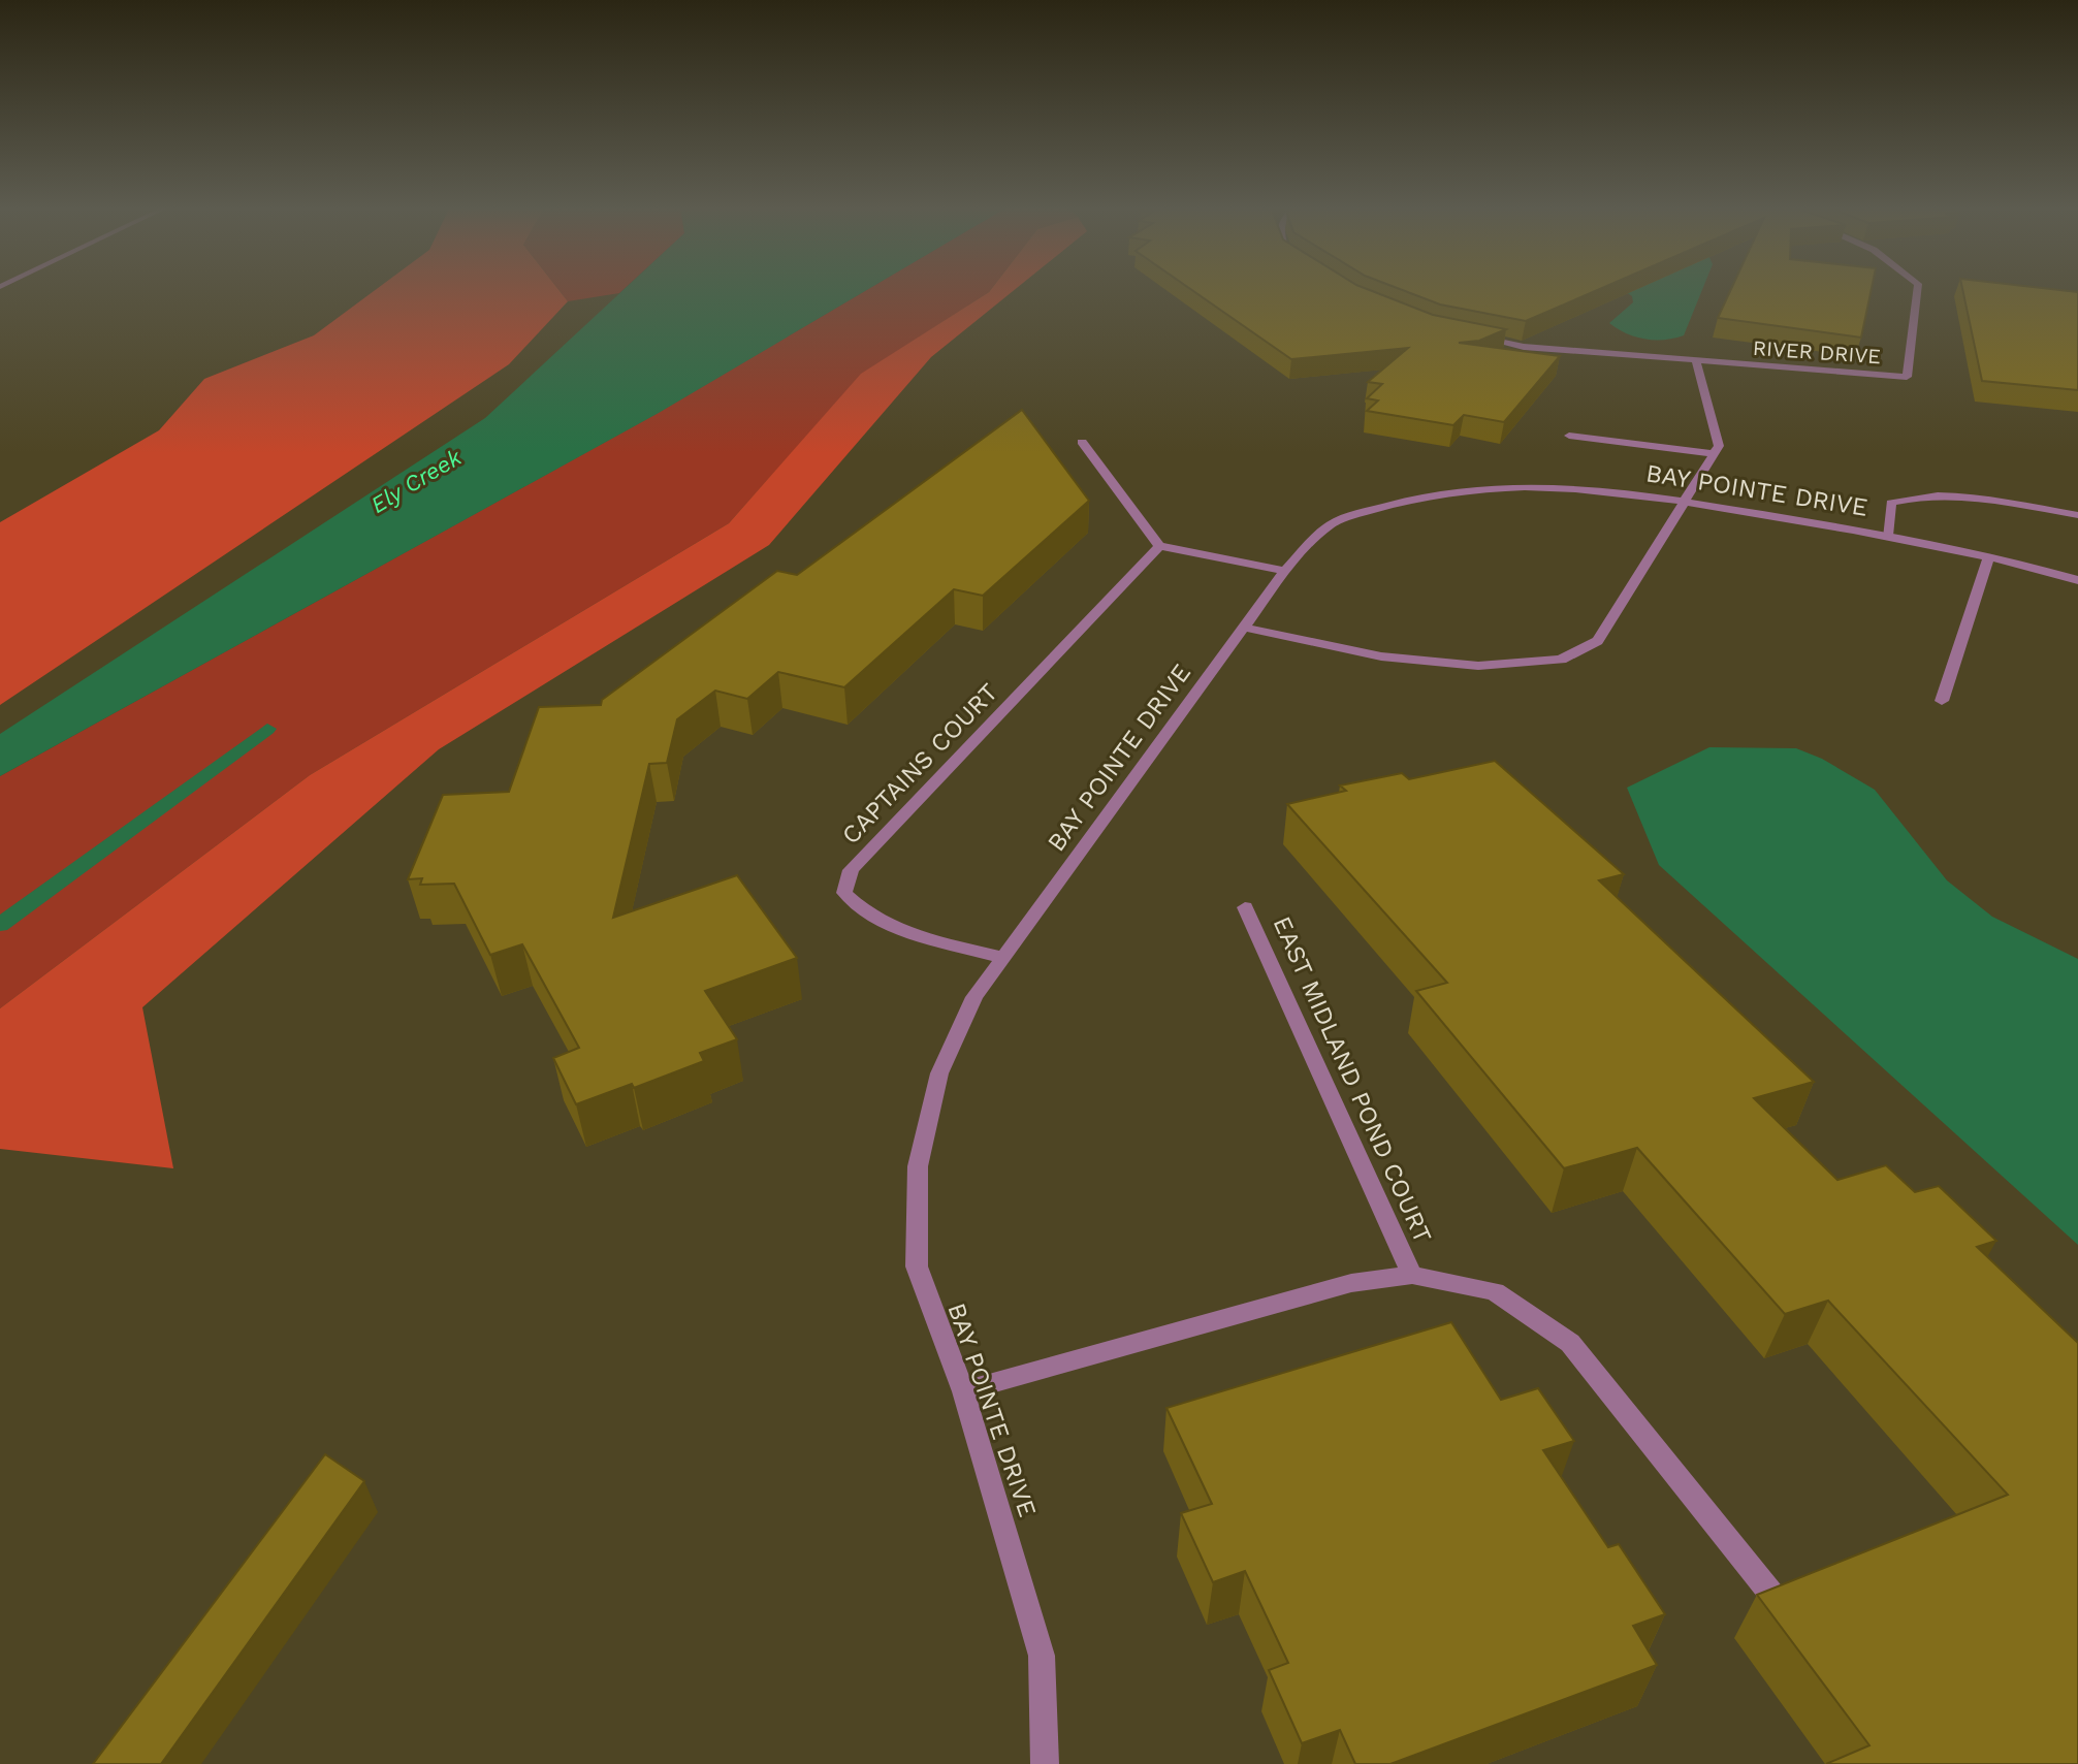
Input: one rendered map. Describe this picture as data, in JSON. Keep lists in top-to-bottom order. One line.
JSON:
{"streets":{"street":["RIVER DRIVE","BAY POINTE DRIVE","CAPTAINS COURT","EAST MIDLAND POND COURT"]},"crossings":[["BAY POINTE DRIVE","CAPTAINS COURT"],["BAY POINTE DRIVE","EAST MIDLAND POND COURT"]],"water":["Ely Creek"]}
